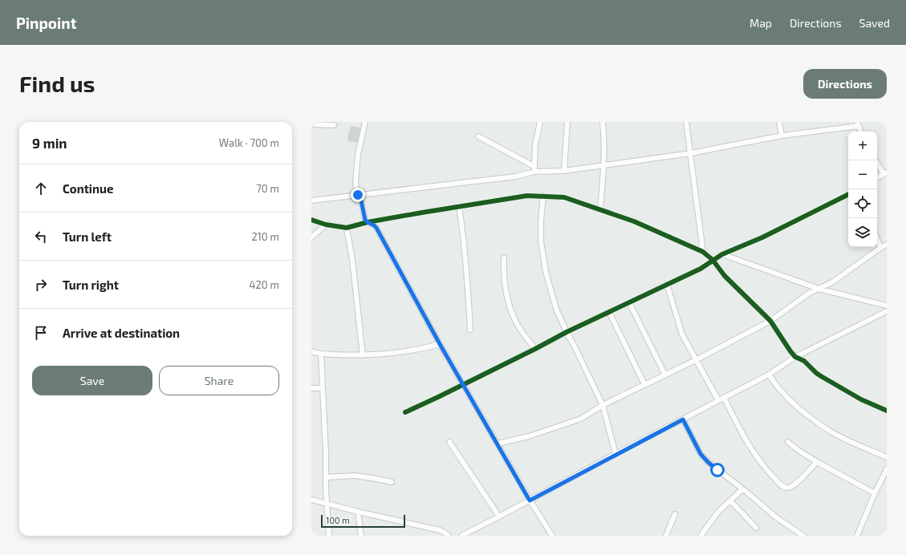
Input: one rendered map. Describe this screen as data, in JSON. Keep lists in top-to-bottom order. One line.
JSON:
{"scale_bar":"100 m","page":{"header":"Pinpoint","nav":["Map","Directions","Saved"],"buttons":["Directions",["Save","Share"]],"title":"Find us","heading":["9 min","Walk · 700 m"],"map_buttons":["+","−"],"list":[["Continue","70 m"],["Turn left","210 m"],["Turn right","420 m"],"Arrive at destination"],"scale":"100 m"}}
